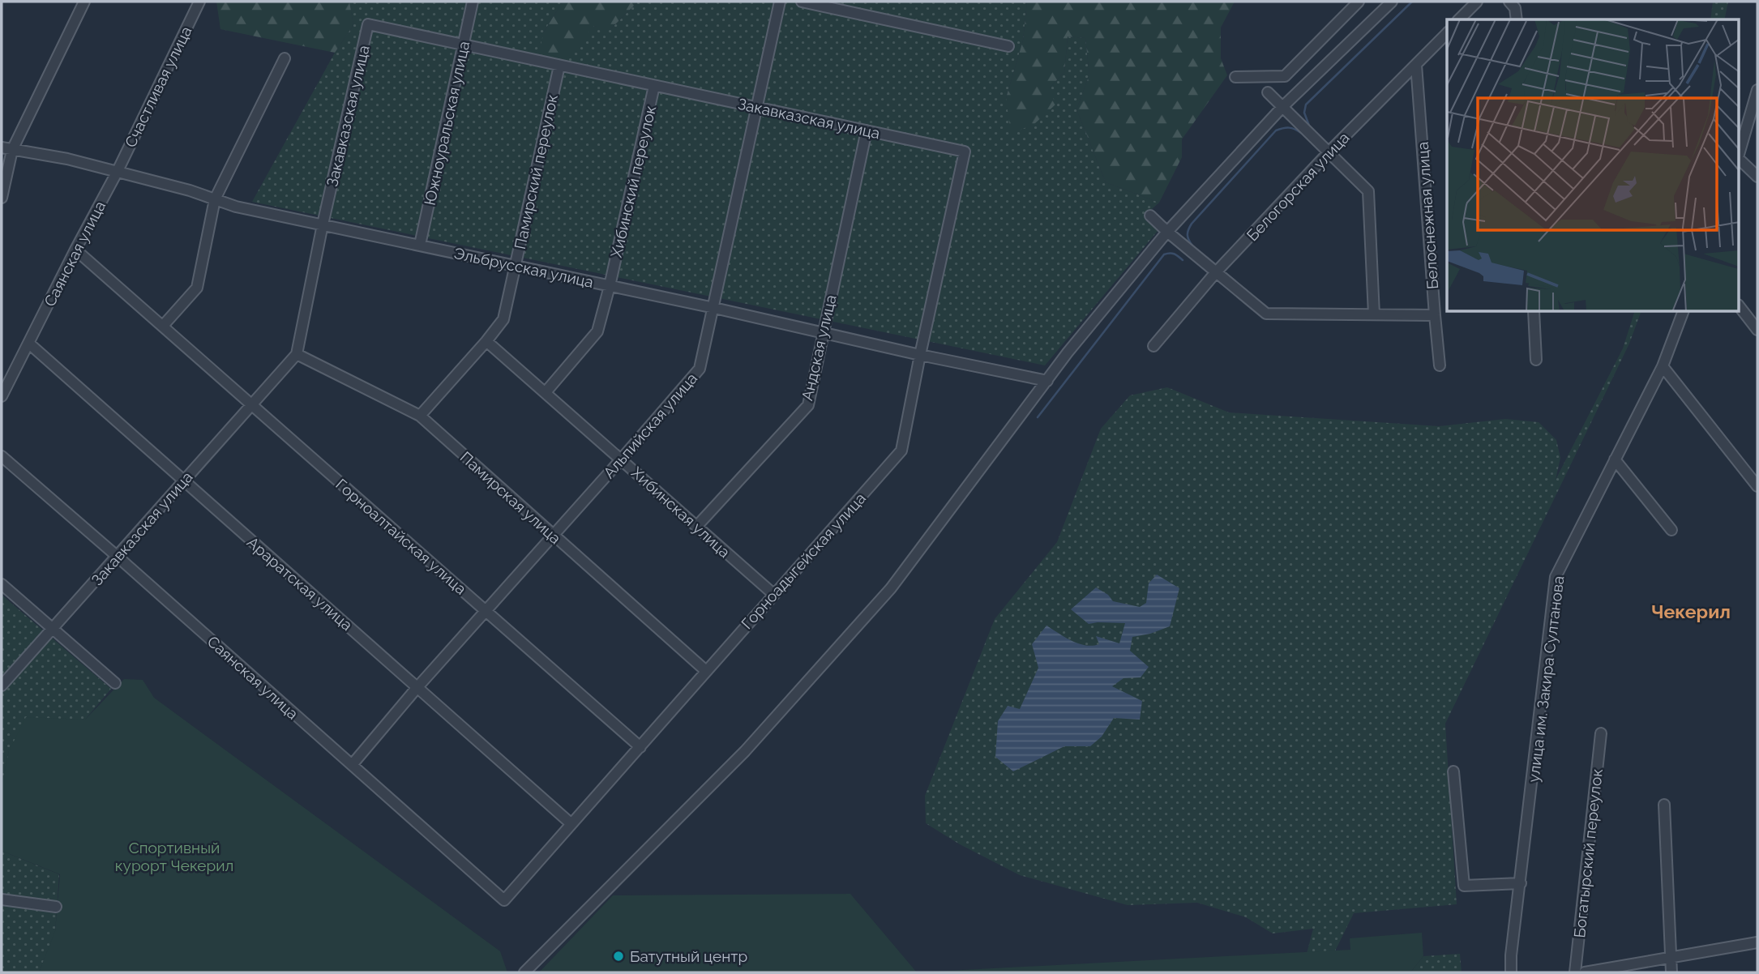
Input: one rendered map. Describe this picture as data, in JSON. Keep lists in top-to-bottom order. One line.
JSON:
{"streets":{"street":["Счастливая улица","Закавказская улица","Южноуральская улица","Памирский переулок","Хибинский переулок","Белогорская улица","Белоснежная улица","Саянская улица","Эльбрусская улица","Андская улица","Альпийская улица","Памирская улица","Хибинская улица","Горноалтайская улица","Горноадыгейская улица","Араратская улица","улица им. Закира Султанова","Богатырский переулок"]},"crossings":[["Счастливая улица","Саянская улица"],["Счастливая улица","Эльбрусская улица"],["Закавказская улица","Южноуральская улица"],["Закавказская улица","Памирский переулок"],["Закавказская улица","Хибинский переулок"],["Закавказская улица","Саянская улица"],["Закавказская улица","Эльбрусская улица"],["Закавказская улица","Андская улица"],["Закавказская улица","Альпийская улица"],["Закавказская улица","Памирская улица"],["Закавказская улица","Горноалтайская улица"],["Закавказская улица","Горноадыгейская улица"],["Закавказская улица","Араратская улица"],["Южноуральская улица","Эльбрусская улица"],["Памирский переулок","Эльбрусская улица"],["Памирский переулок","Памирская улица"],["Памирский переулок","Хибинская улица"],["Хибинский переулок","Эльбрусская улица"],["Хибинский переулок","Хибинская улица"],["Белогорская улица","Белоснежная улица"],["Саянская улица","Эльбрусская улица"],["Саянская улица","Альпийская улица"],["Саянская улица","Горноалтайская улица"],["Саянская улица","Горноадыгейская улица"],["Саянская улица","Араратская улица"],["Эльбрусская улица","Андская улица"],["Эльбрусская улица","Альпийская улица"],["Эльбрусская улица","Горноадыгейская улица"],["Андская улица","Хибинская улица"],["Альпийская улица","Памирская улица"],["Альпийская улица","Хибинская улица"],["Альпийская улица","Горноалтайская улица"],["Альпийская улица","Араратская улица"],["Памирская улица","Горноадыгейская улица"],["Хибинская улица","Горноадыгейская улица"],["Горноалтайская улица","Горноадыгейская улица"],["Горноадыгейская улица","Араратская улица"]],"districts":["Чекерил"],"parks":["Спортивный курорт Чекерил"],"places":["Батутный центр"]}
